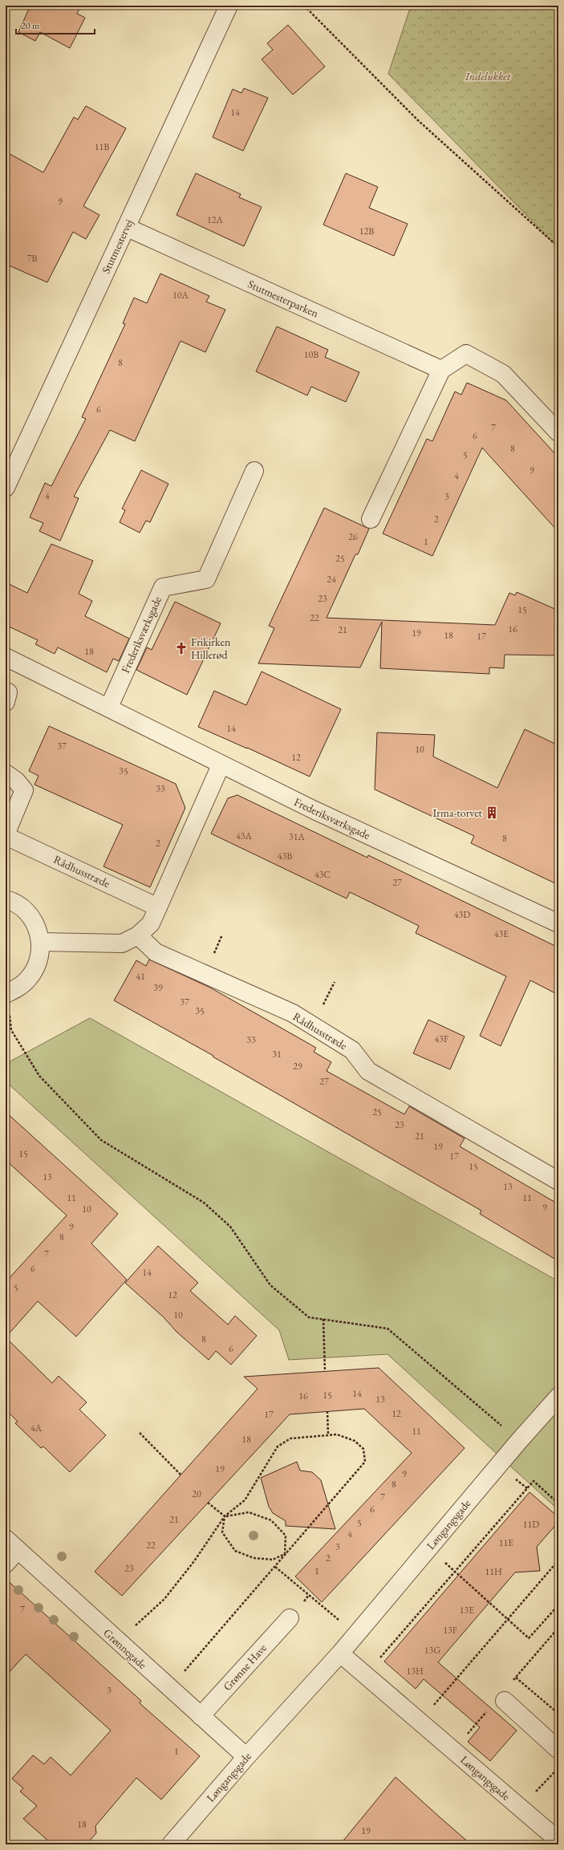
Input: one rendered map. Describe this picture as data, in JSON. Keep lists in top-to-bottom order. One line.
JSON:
{"streets":{"street":["Stutmestervej","Stutmesterparken","Frederiksværksgade","Rådhusstræde","Løngangsgade","Grønnegade","Grønne Have"]},"crossings":[["Stutmestervej","Stutmesterparken"],["Løngangsgade","Grønnegade"],["Grønnegade","Grønne Have"]],"parks":["Indelukket"],"places":{"church":["Frikirken Hillerød"],"building":["Irma-torvet"]},"house_numbers":["14","11B","9","12A","12B","7B","10A","10B","8","6","7","6","8","5","9","4","4","3","2","26","1","25","24","23","15","22","16","21","19","18","17","18","14","37","10","12","35","33","43A","31A","8","2","43B","43C","27","43D","43E","41","39","37","35","43F","33","31","29","27","25","23","21","19","15","17","15","13","13","11","11","9","10","9","8","7","6","14","5","12","10","8","6","14","15","16","13","12","17","4A","11","18","19","9","8","20","7","6","21","5","11D","4","11E","22","3","2","23","1","11H","7","13E","13F","13G","13H","3","1","18","19"],"scale_bar":"20 m"}
